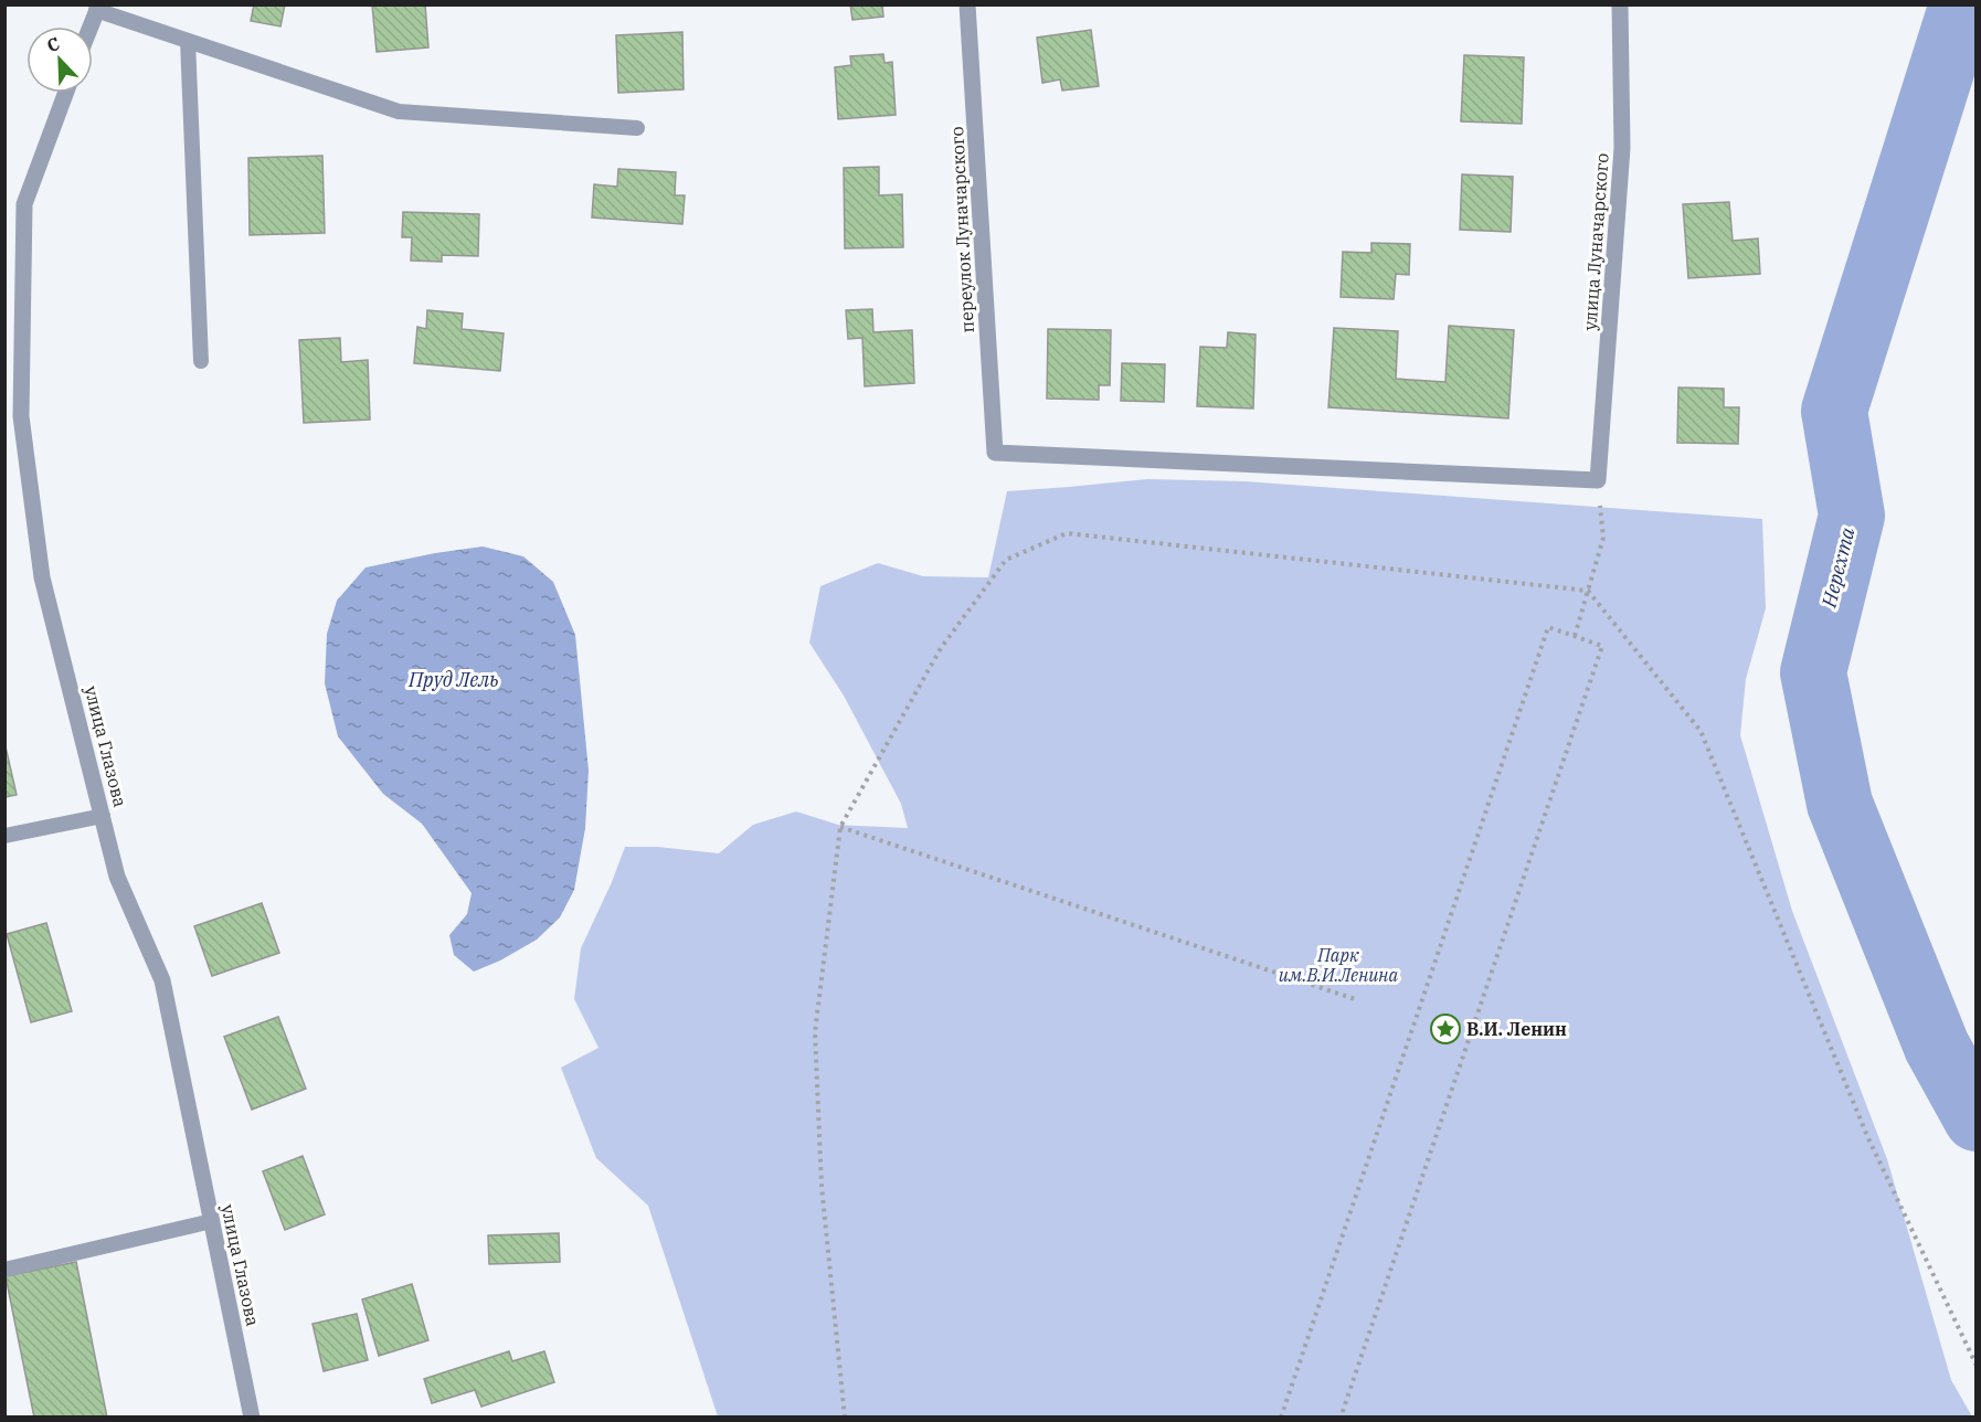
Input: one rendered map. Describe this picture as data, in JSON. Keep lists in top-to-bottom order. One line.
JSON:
{"streets":{"street":["переулок Луначарского","улица Луначарского","улица Глазова"]},"crossings":[["переулок Луначарского","улица Луначарского"]],"water":["Нерехта","Пруд Лель"],"parks":["Парк им.В.И.Ленина"],"places":{"place":["В.И. Ленин"]},"north":"top left"}
